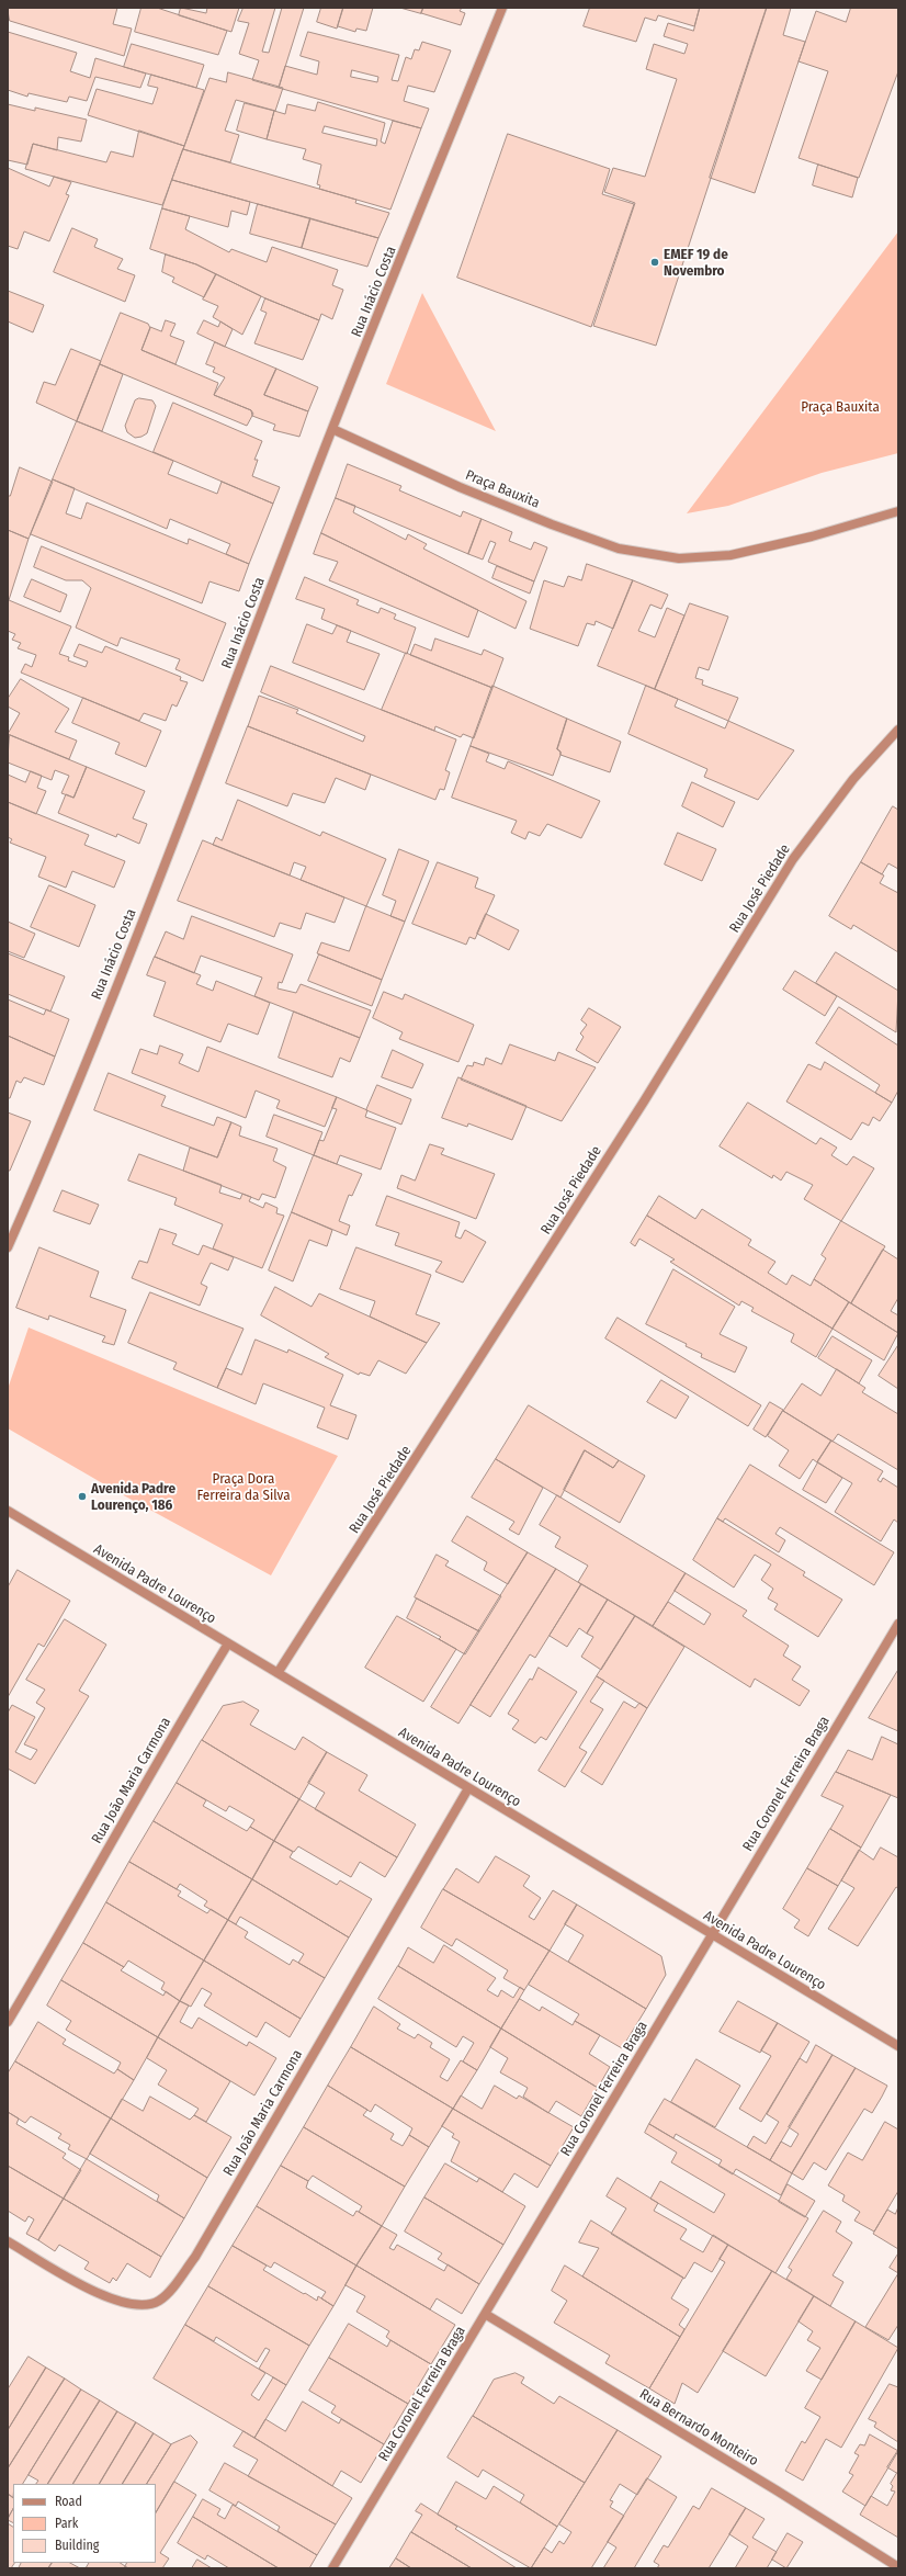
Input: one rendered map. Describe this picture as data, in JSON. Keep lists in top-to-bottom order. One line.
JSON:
{"streets":{"street":["Rua Inácio Costa","Praça Bauxita","Rua José Piedade","Avenida Padre Lourenço","Rua João Maria Carmona","Rua Coronel Ferreira Braga","Rua Bernardo Monteiro"]},"crossings":[["Rua Inácio Costa","Praça Bauxita"],["Rua José Piedade","Avenida Padre Lourenço"],["Avenida Padre Lourenço","Rua João Maria Carmona"],["Avenida Padre Lourenço","Rua Coronel Ferreira Braga"],["Rua Coronel Ferreira Braga","Rua Bernardo Monteiro"]],"parks":["Praça Bauxita","Praça Dora Ferreira da Silva"],"places":["EMEF 19 de Novembro","Avenida Padre Lourenço, 186"],"legend":["Road","Park","Building"]}
